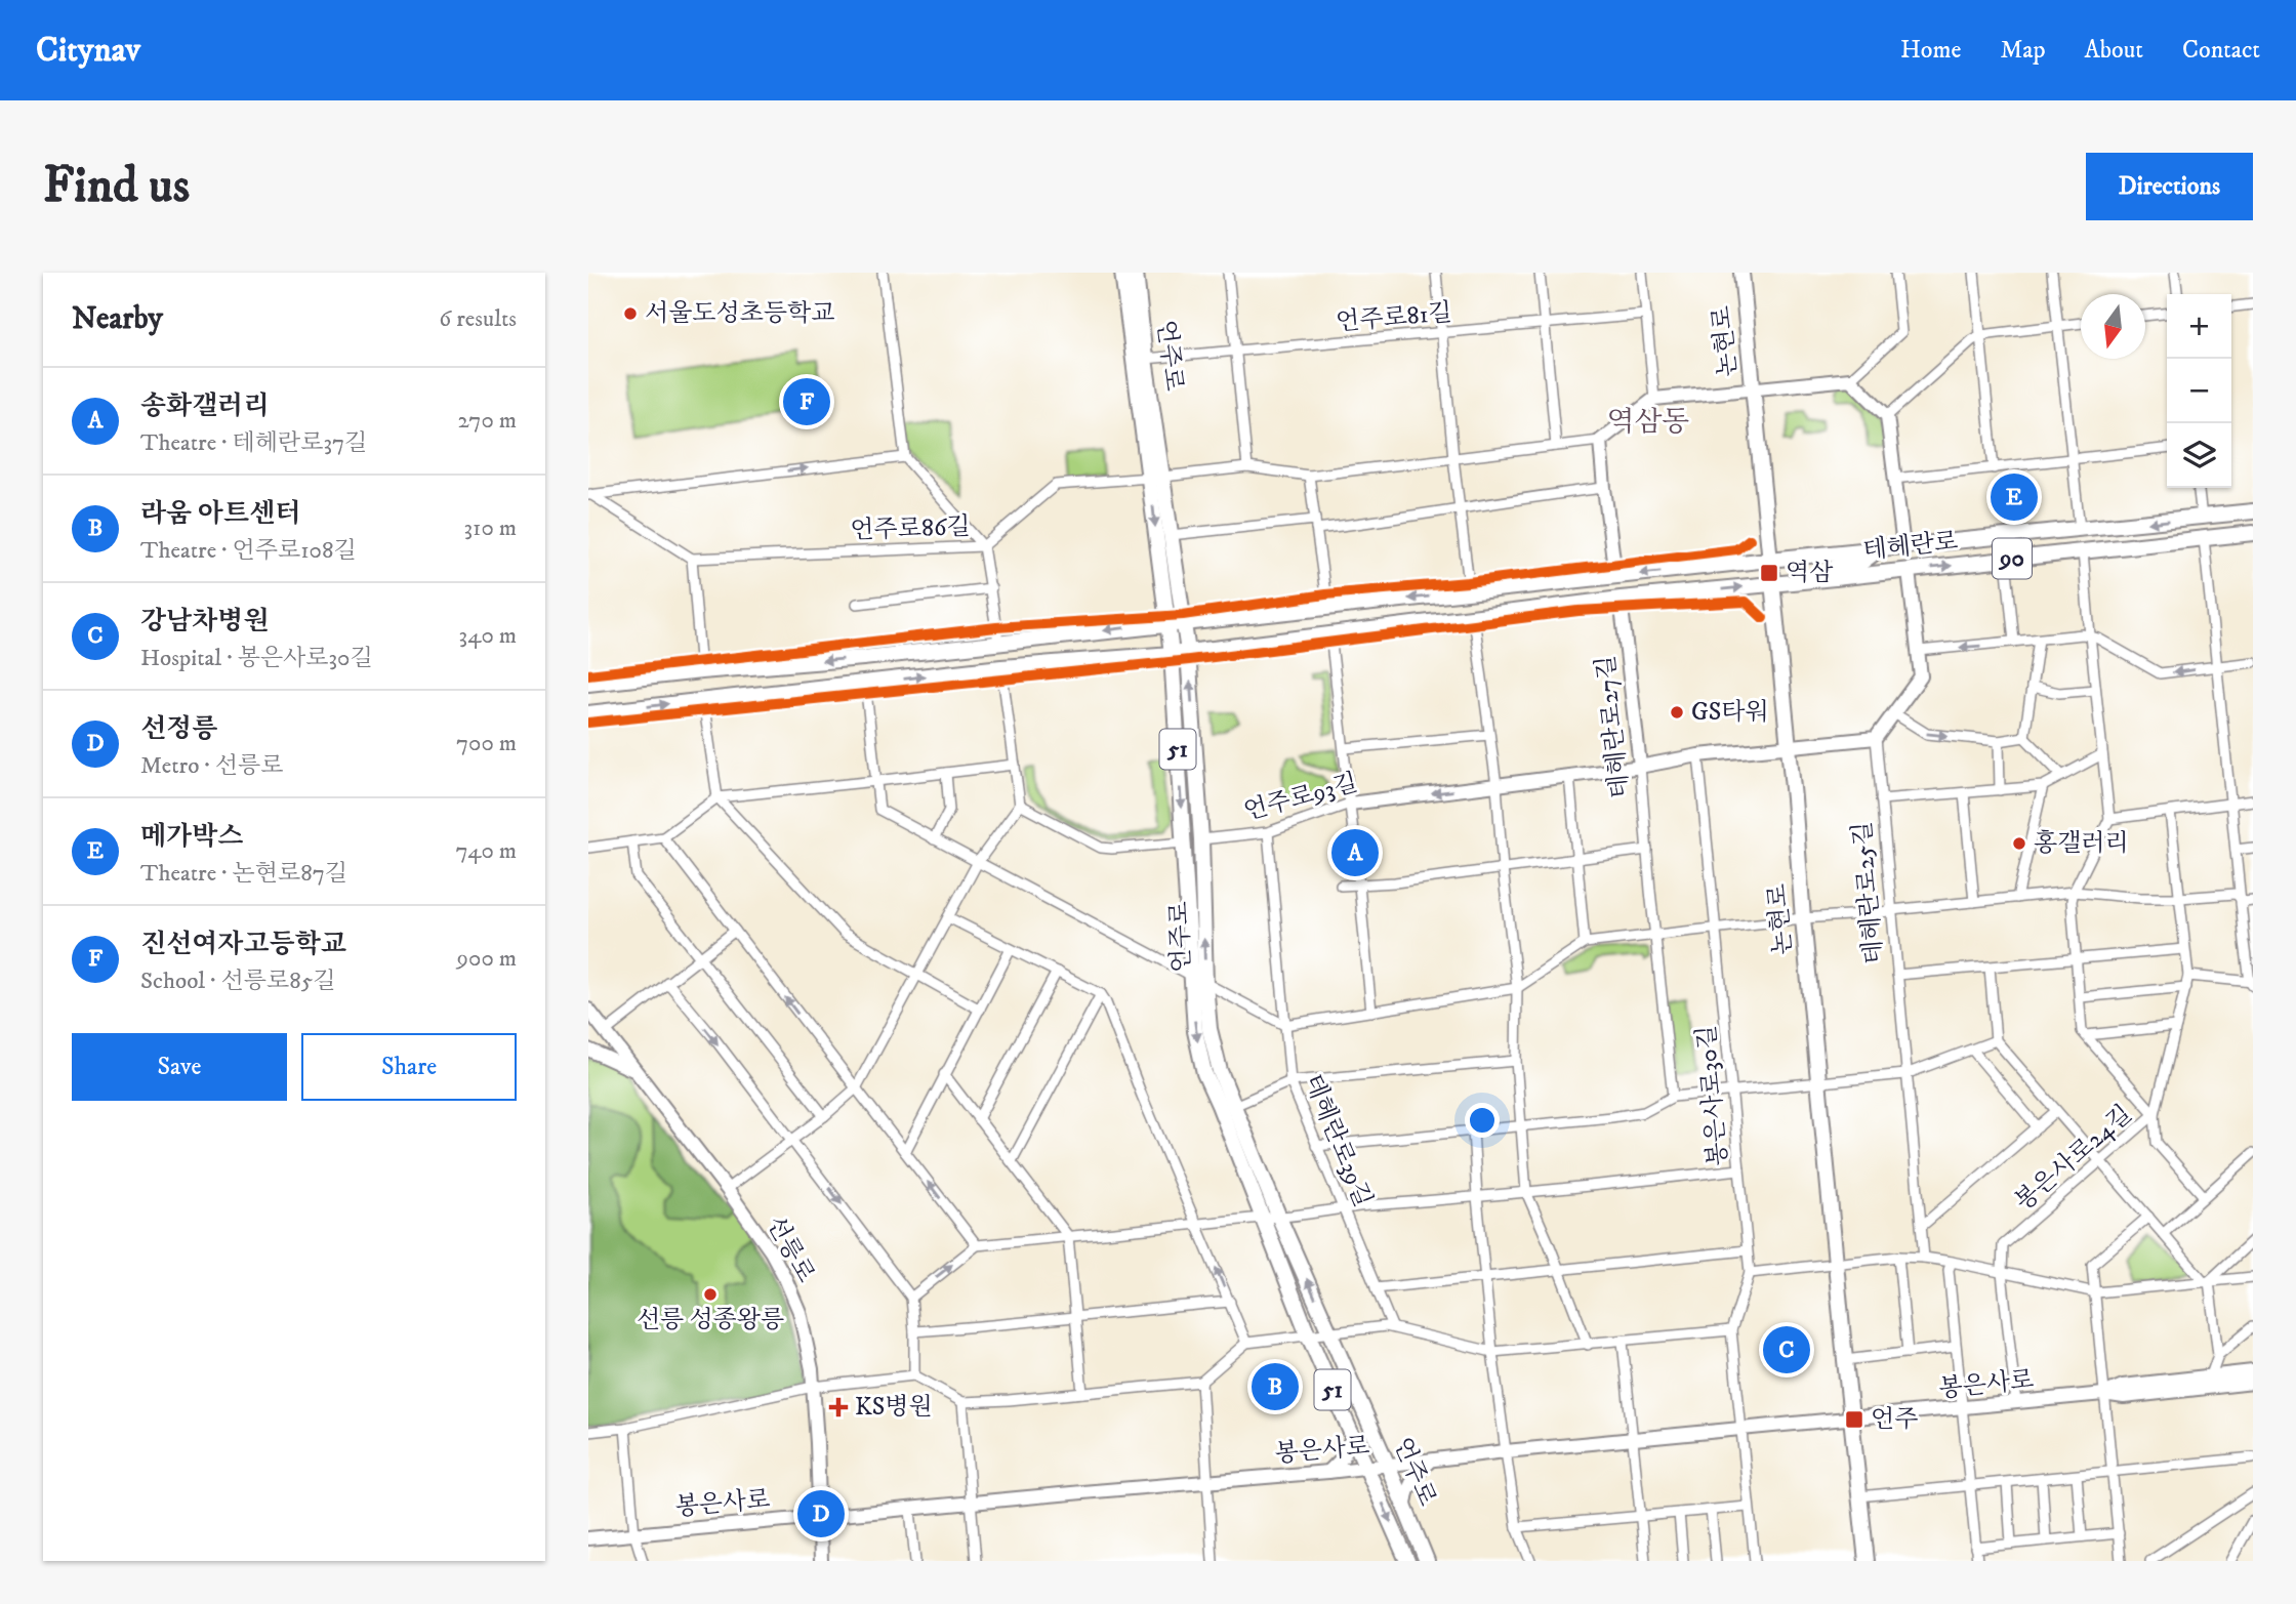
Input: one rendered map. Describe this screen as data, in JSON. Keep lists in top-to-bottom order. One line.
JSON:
{"streets":{"main road":["논현로","언주로","테헤란로","90","테헤란로27길","51","언주로93길","선릉로","봉은사로"],"street":["언주로81길","언주로86길","테헤란로25길","봉은사로30길","테헤란로39길","봉은사로24길"]},"crossings":[["언주로81길","언주로"],["논현로","테헤란로"],["논현로","언주로93길"],["논현로","봉은사로"],["언주로","언주로86길"],["언주로","테헤란로"],["언주로","언주로93길"],["언주로","봉은사로"],["테헤란로","테헤란로27길"],["테헤란로27길","언주로93길"],["언주로93길","테헤란로25길"],["언주로93길","봉은사로30길"],["언주로93길","테헤란로39길"],["봉은사로30길","봉은사로"],["봉은사로24길","봉은사로"],["선릉로","봉은사로"]],"districts":["역삼동"],"places":{"other":["서울도성초등학교","GS타워","홍갤러리","선릉 성종왕릉"],"transit":["역삼","언주"],"health":["KS병원"]},"north":"bottom","page":{"header":"Citynav","nav":["Home","Map","About","Contact"],"buttons":["Directions",["Save","Share"]],"title":"Find us","heading":["Nearby","6 results"],"map_buttons":["+","−"],"list":[{"mark":"A","name":"송화갤러리","note":"Theatre · 테헤란로37길","value":"270 m"},{"mark":"B","name":"라움 아트센터","note":"Theatre · 언주로108길","value":"310 m"},{"mark":"C","name":"강남차병원","note":"Hospital · 봉은사로30길","value":"340 m"},{"mark":"D","name":"선정릉","note":"Metro · 선릉로","value":"700 m"},{"mark":"E","name":"메가박스","note":"Theatre · 논현로87길","value":"740 m"},{"mark":"F","name":"진선여자고등학교","note":"School · 선릉로85길","value":"900 m"}],"pins":["F","E","A","C","B","D"]}}
